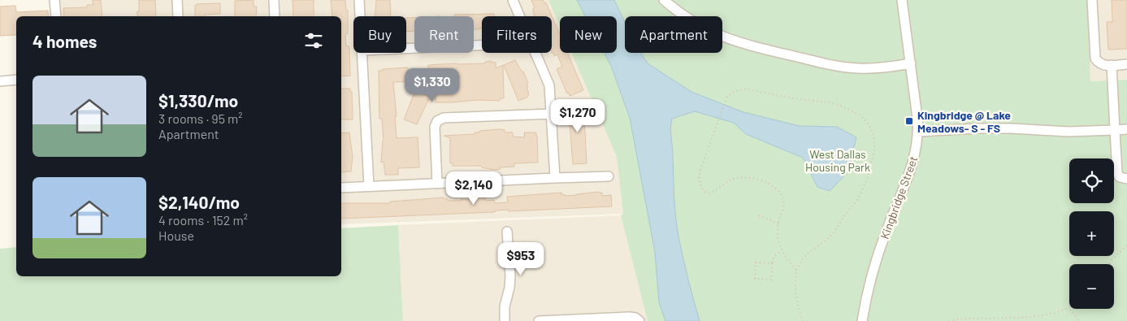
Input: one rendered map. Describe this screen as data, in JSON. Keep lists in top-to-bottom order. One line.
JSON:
{"streets":{"street":["Kingbridge Street"]},"parks":["West Dallas Housing Park"],"places":{"transit":["Kingbridge @ Lake Meadows- S - FS"]},"page":{"chip":["Buy","Rent","Filters","New","Apartment"],"heading":"4 homes","list":[{"name":"$1,330/mo","note":"3 rooms · 95 m² · Apartment"},{"name":"$2,140/mo","note":"4 rooms · 152 m² · House"}],"price":["$1,330","$1,270","$2,140","$953"],"map_buttons":["+","−"]}}
